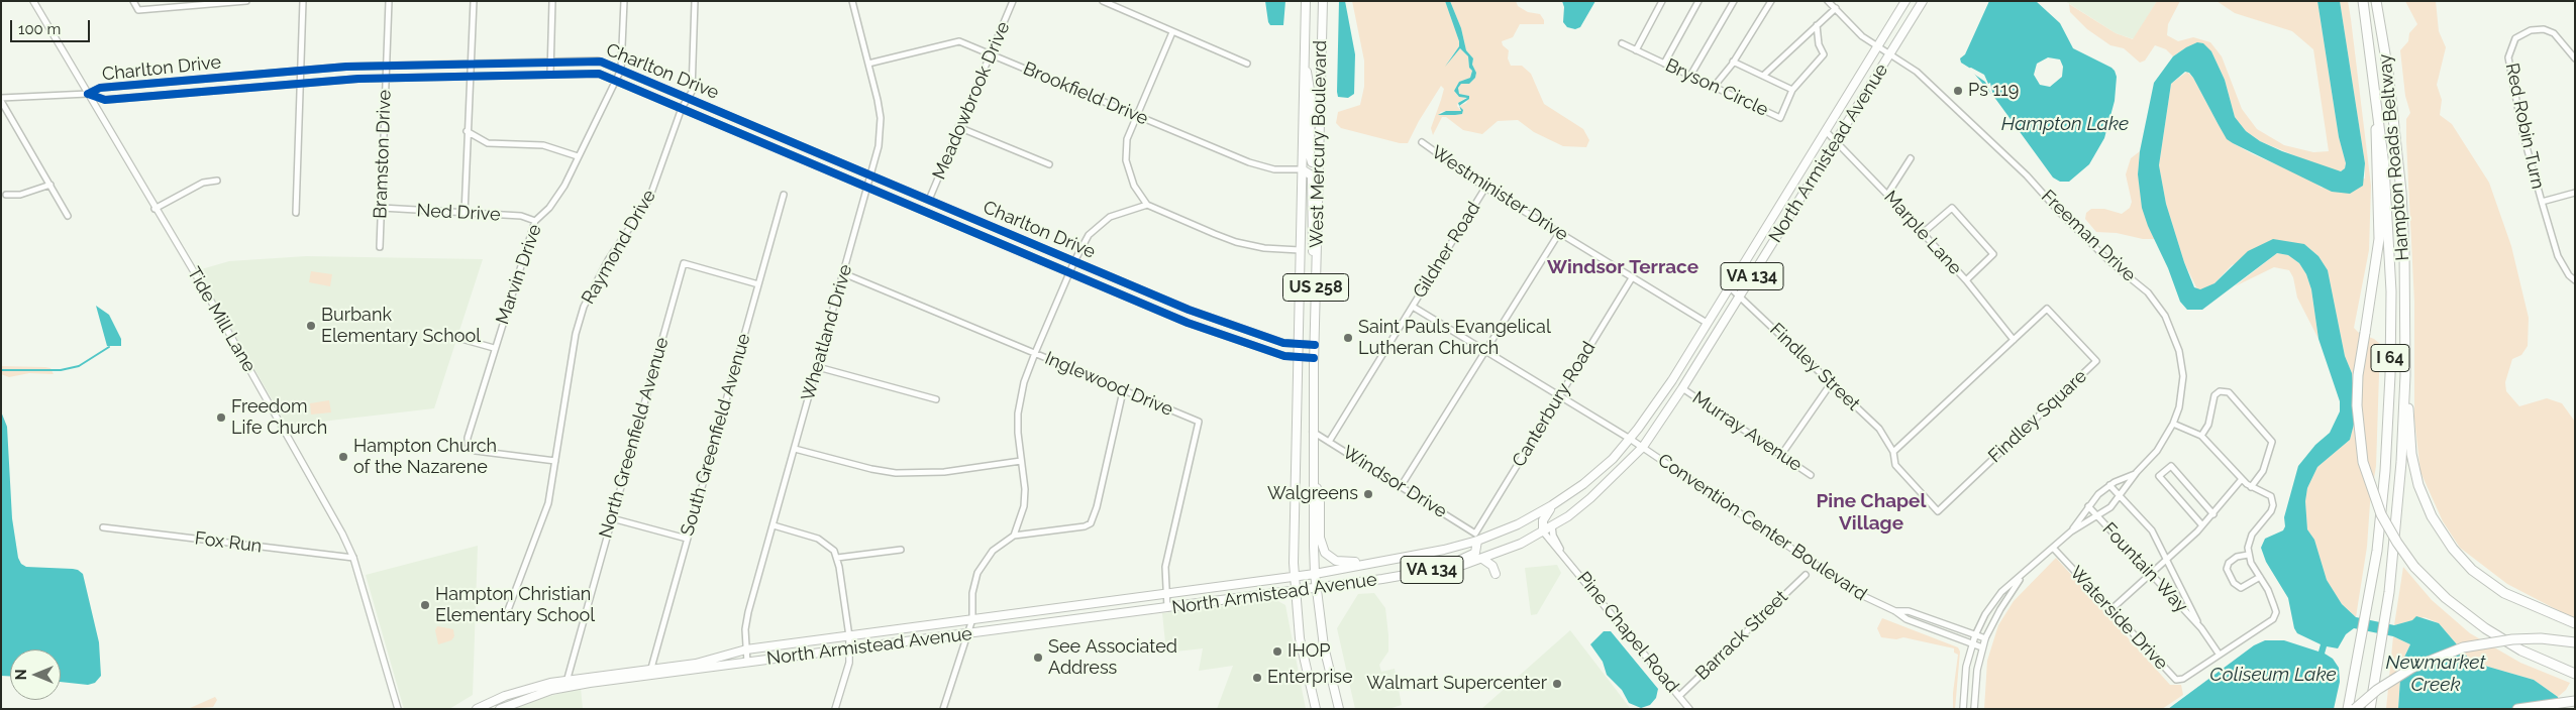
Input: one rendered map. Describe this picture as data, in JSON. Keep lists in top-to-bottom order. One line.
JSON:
{"streets":{"highway":["Hampton Roads Beltway","I 64"],"main road":["West Mercury Boulevard","North Armistead Avenue","VA 134","US 258"],"street":["Charlton Drive","Bryson Circle","Brookfield Drive","Meadowbrook Drive","Red Robin Turn","Bramston Drive","Westminister Drive","Ned Drive","Marple Lane","Freeman Drive","Raymond Drive","Gildner Road","Marvin Drive","Tide Mill Lane","Wheatland Drive","Findley Street","Inglewood Drive","Canterbury Road","Findley Square","Murray Avenue","South Greenfield Avenue","North Greenfield Avenue","Windsor Drive","Convention Center Boulevard","Fox Run","Fountain Way","Waterside Drive","Pine Chapel Road","Barrack Street"]},"crossings":[["Charlton Drive","Meadowbrook Drive"],["Charlton Drive","West Mercury Boulevard"],["Charlton Drive","Bramston Drive"],["Charlton Drive","Raymond Drive"],["Charlton Drive","Marvin Drive"],["Charlton Drive","Tide Mill Lane"],["Charlton Drive","Wheatland Drive"],["Brookfield Drive","Meadowbrook Drive"],["Brookfield Drive","West Mercury Boulevard"],["Brookfield Drive","Wheatland Drive"],["West Mercury Boulevard","North Armistead Avenue"],["West Mercury Boulevard","Windsor Drive"],["North Armistead Avenue","Westminister Drive"],["North Armistead Avenue","Marple Lane"],["North Armistead Avenue","Freeman Drive"],["North Armistead Avenue","Wheatland Drive"],["North Armistead Avenue","Findley Street"],["North Armistead Avenue","Inglewood Drive"],["North Armistead Avenue","Canterbury Road"],["North Armistead Avenue","Murray Avenue"],["North Armistead Avenue","South Greenfield Avenue"],["North Armistead Avenue","North Greenfield Avenue"],["North Armistead Avenue","Windsor Drive"],["North Armistead Avenue","Convention Center Boulevard"],["North Armistead Avenue","Pine Chapel Road"],["Bramston Drive","Ned Drive"],["Hampton Roads Beltway","I 64"],["Westminister Drive","Gildner Road"],["Westminister Drive","Canterbury Road"],["Ned Drive","Marvin Drive"],["Marple Lane","Findley Square"],["Freeman Drive","Fountain Way"],["Freeman Drive","Waterside Drive"],["Raymond Drive","Marvin Drive"],["Gildner Road","Windsor Drive"],["Tide Mill Lane","Fox Run"],["Wheatland Drive","Inglewood Drive"],["Findley Street","Findley Square"],["Canterbury Road","Windsor Drive"],["South Greenfield Avenue","North Greenfield Avenue"],["Fountain Way","Waterside Drive"],["Pine Chapel Road","Barrack Street"]],"districts":["Windsor Terrace","Pine Chapel Village"],"water":["Hampton Lake","Newmarket Creek","Coliseum Lake"],"places":["Ps 119","Burbank Elementary School","Saint Pauls Evangelical Lutheran Church","Freedom Life Church","Hampton Church of the Nazarene","Walgreens","Hampton Christian Elementary School","IHOP","See Associated Address","Enterprise","Walmart Supercenter"],"scale_bar":"100 m","north":"left"}
